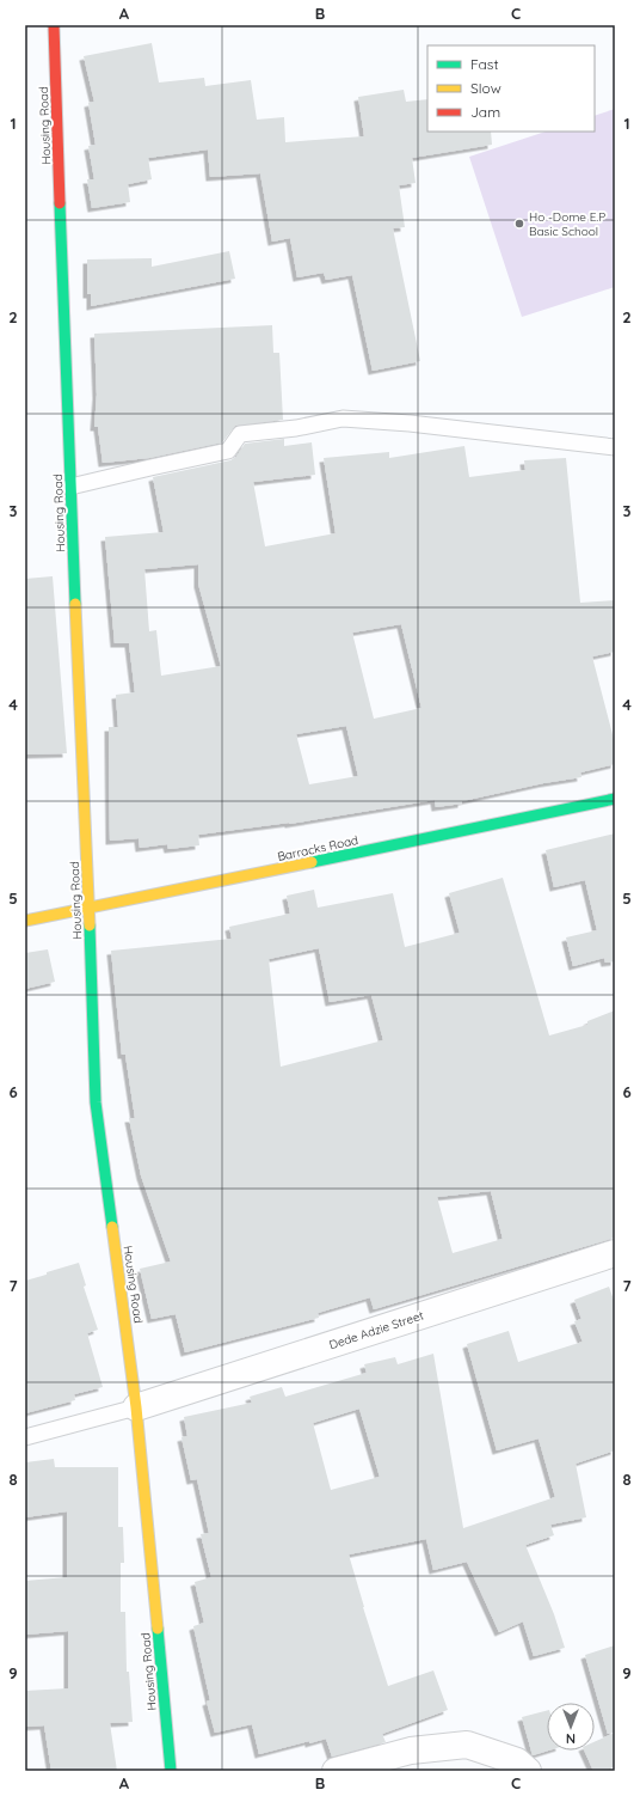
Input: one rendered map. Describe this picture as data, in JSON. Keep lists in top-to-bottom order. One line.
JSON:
{"streets":{"street":["Housing Road","Barracks Road","Dede Adzie Street"]},"crossings":[["Housing Road","Barracks Road"],["Housing Road","Dede Adzie Street"]],"places":["Ho -Dome E.P Basic School"],"legend":["Fast","Slow","Jam"],"north":"bottom","grid":{"columns":["A","B","C"],"rows":["1","2","3","4","5","6","7","8","9"]}}
